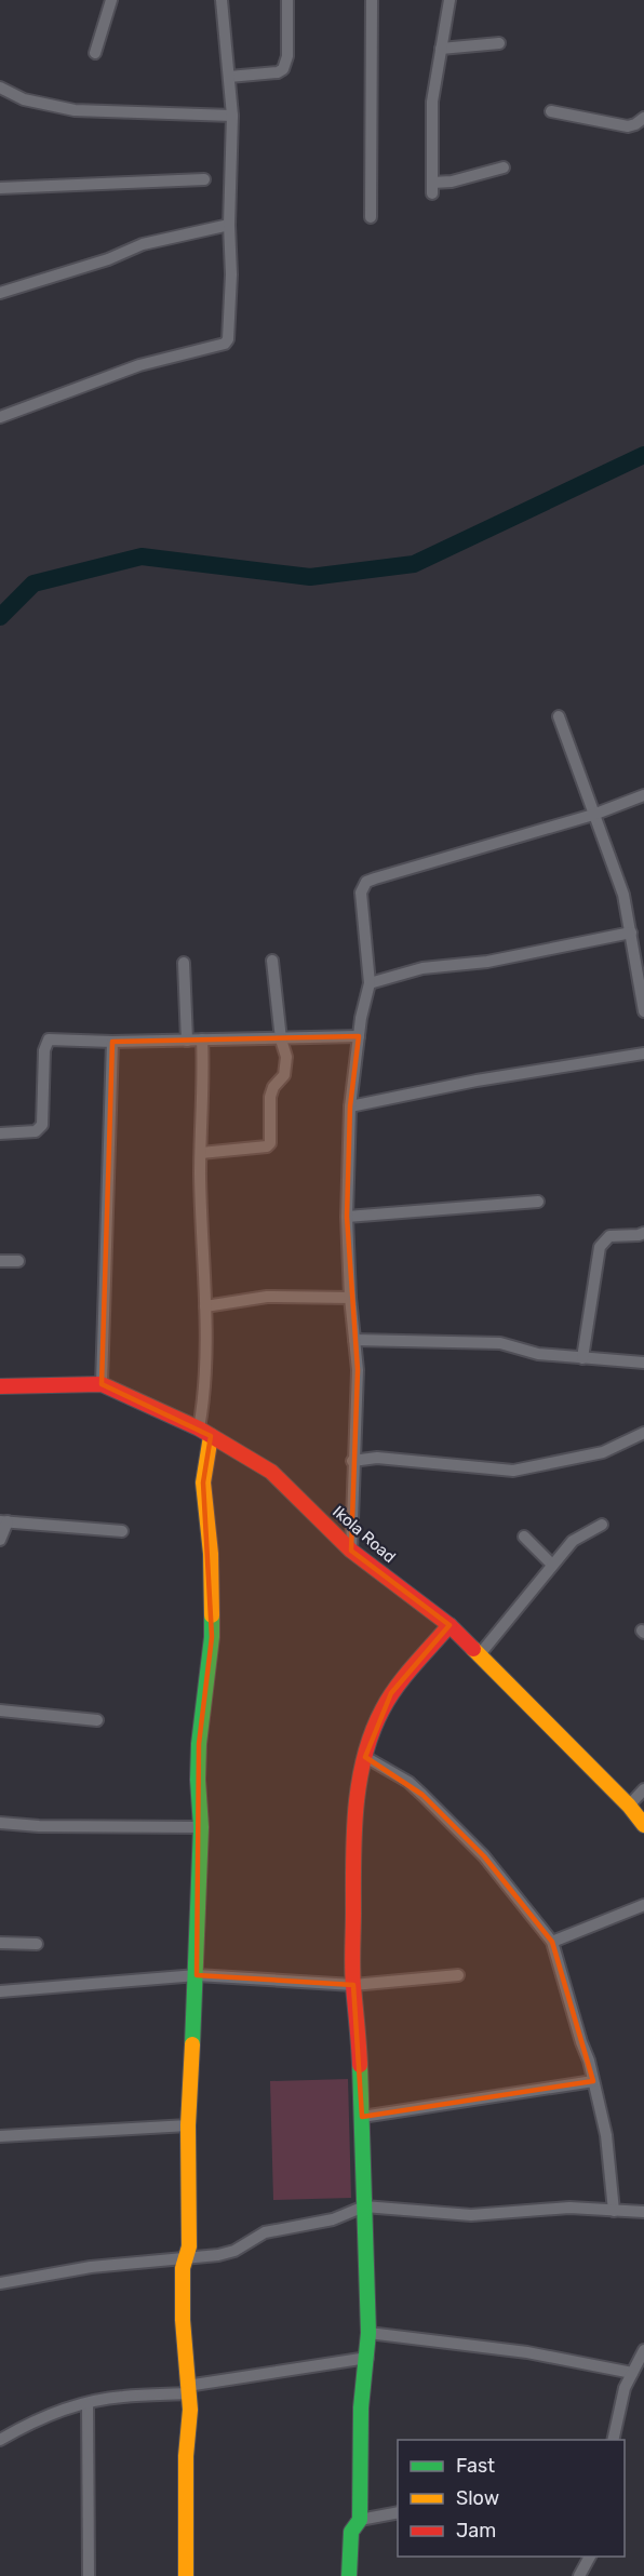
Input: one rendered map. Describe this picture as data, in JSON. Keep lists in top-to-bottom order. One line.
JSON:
{"streets":{"street":["Ikola Road"]},"legend":["Fast","Slow","Jam"]}
